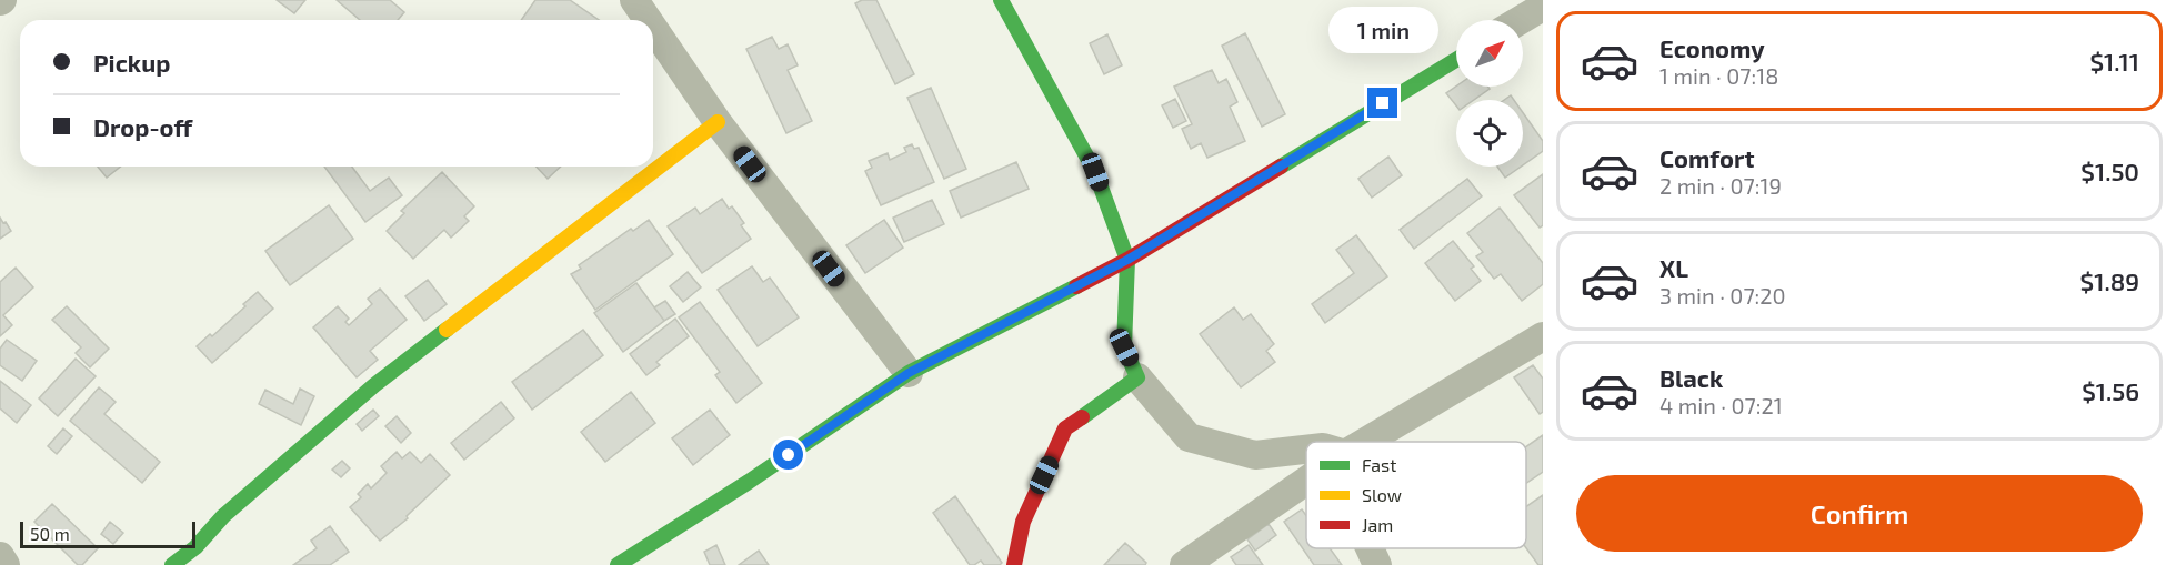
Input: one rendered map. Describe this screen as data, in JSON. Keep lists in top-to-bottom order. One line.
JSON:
{"legend":["Fast","Slow","Jam"],"scale_bar":"50 m","north":"top right","page":{"bubble":"1 min","list":[{"name":"Economy","note":"1 min · 07:18","value":"$1.11"},{"name":"Comfort","note":"2 min · 07:19","value":"$1.50"},{"name":"XL","note":"3 min · 07:20","value":"$1.89"},{"name":"Black","note":"4 min · 07:21","value":"$1.56"}],"banner":["Pickup","Drop-off"],"buttons":"Confirm","scale":"50 m"}}
